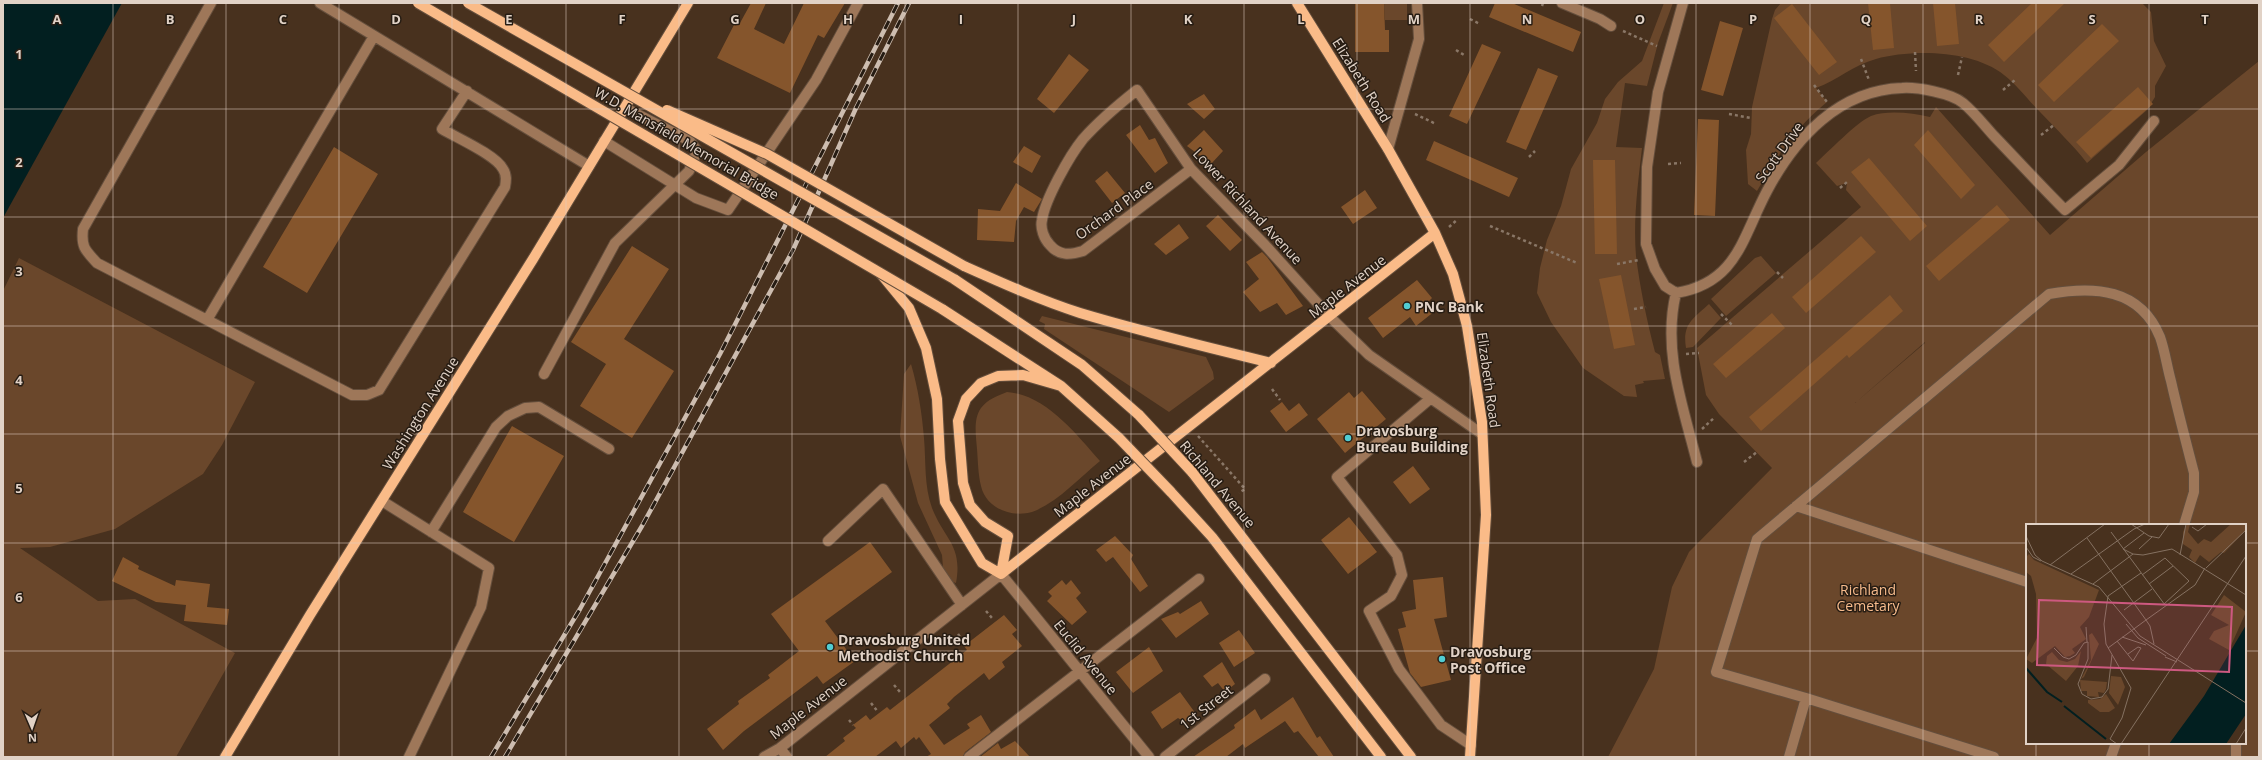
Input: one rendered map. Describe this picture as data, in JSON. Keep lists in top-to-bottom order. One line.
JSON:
{"streets":{"main road":["Elizabeth Road","W.D. Mansfield Memorial Bridge","Maple Avenue","Washington Avenue","Richland Avenue"],"street":["Scott Drive","Lower Richland Avenue","Orchard Place","Euclid Avenue","1st Street"]},"crossings":[["Elizabeth Road","Lower Richland Avenue"],["Elizabeth Road","Maple Avenue"],["W.D. Mansfield Memorial Bridge","Richland Avenue"],["Lower Richland Avenue","Orchard Place"],["Lower Richland Avenue","Maple Avenue"],["Maple Avenue","Euclid Avenue"]],"parks":["Richland Cemetary"],"places":["PNC Bank","Dravosburg Bureau Building","Dravosburg United Methodist Church","Dravosburg Post Office"],"north":"bottom","grid":{"columns":["A","B","C","D","E","F","G","H","I","J","K","L","M","N","O","P","Q","R","S","T"],"rows":["1","2","3","4","5","6"]}}
